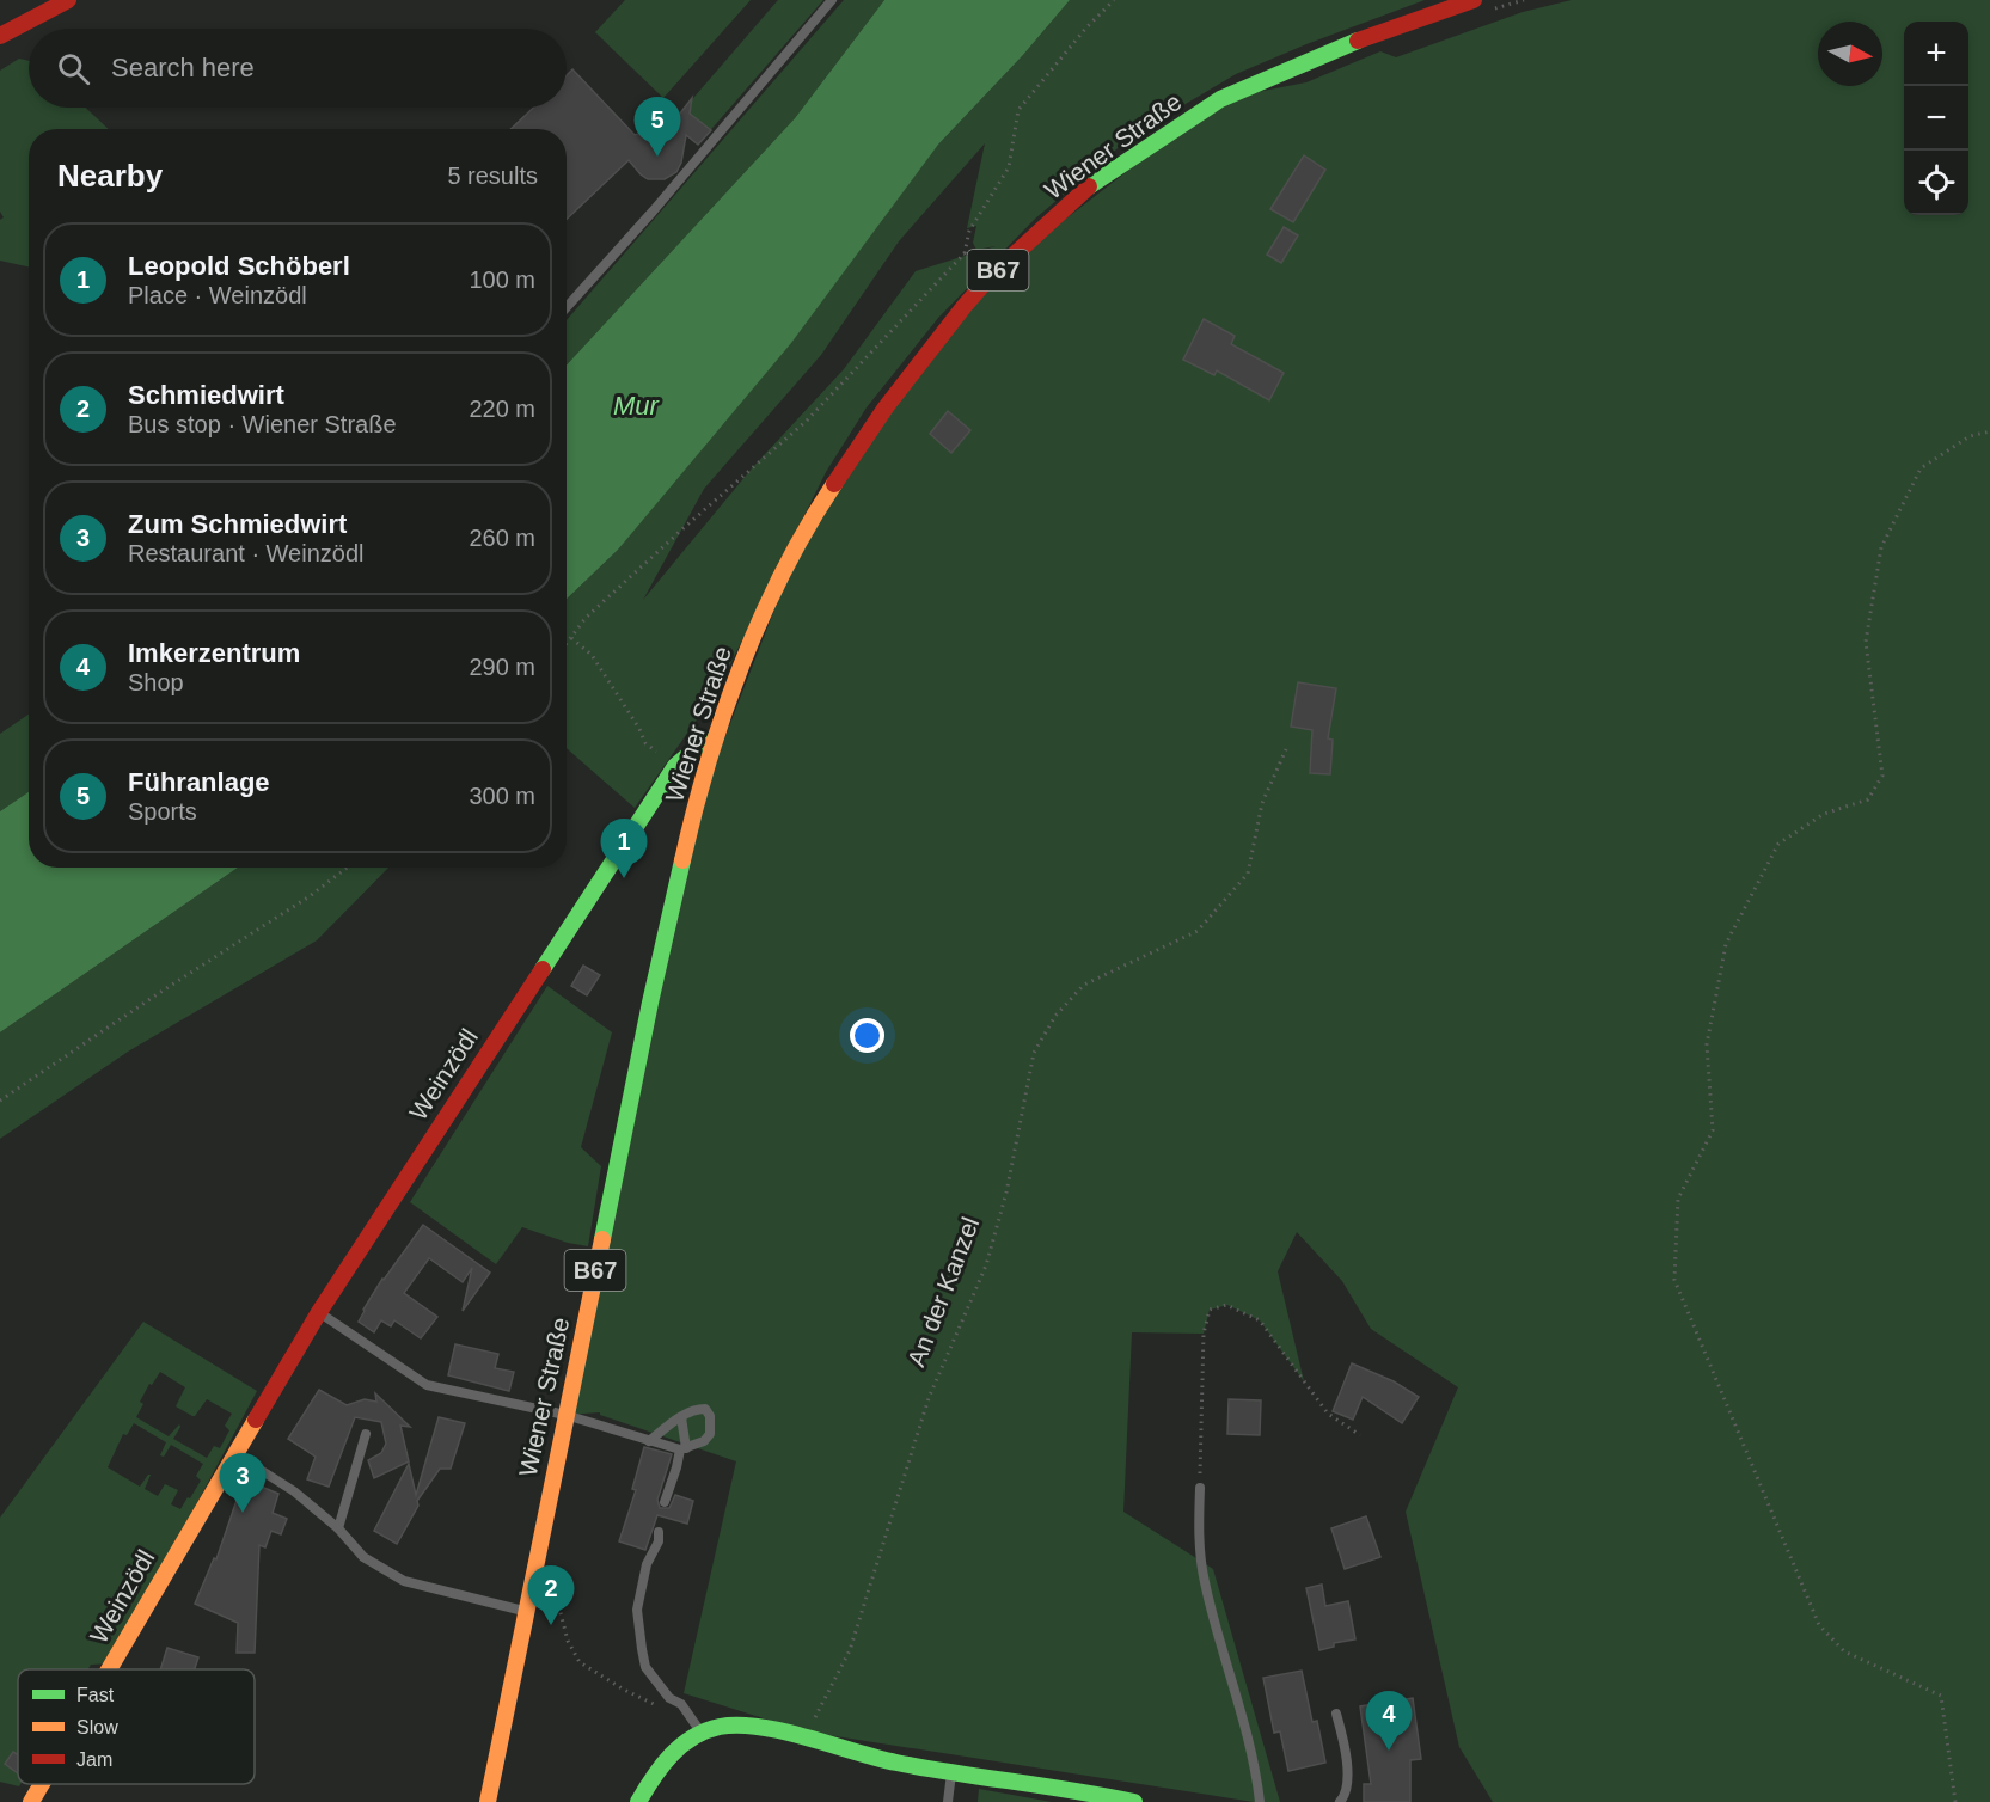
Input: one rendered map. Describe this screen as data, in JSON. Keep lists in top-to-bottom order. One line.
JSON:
{"streets":{"main road":["Wiener Straße","B67","Weinzödl"],"path":["An der Kanzel"]},"crossings":[["Wiener Straße","Weinzödl"]],"water":["Mur"],"legend":["Fast","Slow","Jam"],"north":"right","page":{"map_buttons":["+","−"],"search":"Search here","pins":["5","1","3","2","4"],"heading":["Nearby","5 results"],"list":[{"mark":"1","name":"Leopold Schöberl","note":"Place · Weinzödl","value":"100 m"},{"mark":"2","name":"Schmiedwirt","note":"Bus stop · Wiener Straße","value":"220 m"},{"mark":"3","name":"Zum Schmiedwirt","note":"Restaurant · Weinzödl","value":"260 m"},{"mark":"4","name":"Imkerzentrum","note":"Shop","value":"290 m"},{"mark":"5","name":"Führanlage","note":"Sports","value":"300 m"}]}}
